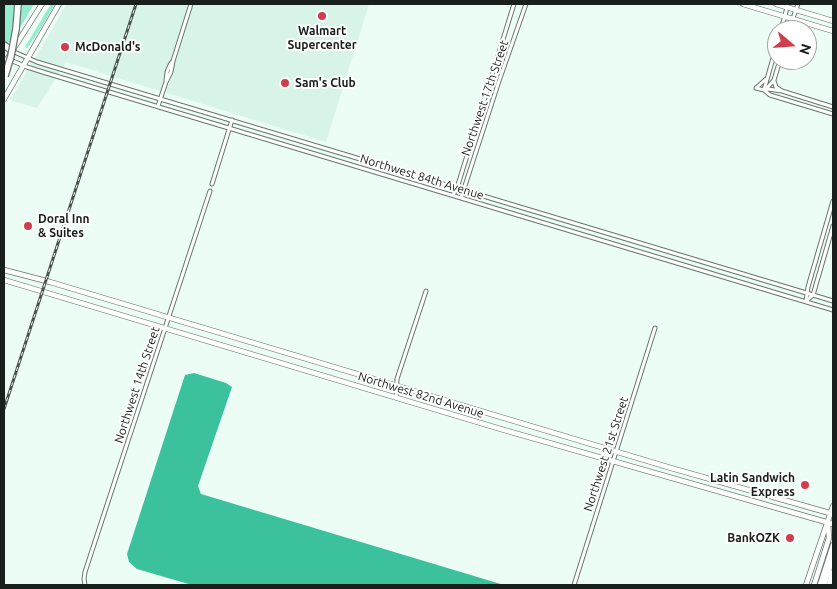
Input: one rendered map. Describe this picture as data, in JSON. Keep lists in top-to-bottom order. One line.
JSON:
{"streets":{"street":["Northwest 17th Street","Northwest 84th Avenue","Northwest 14th Street","Northwest 82nd Avenue","Northwest 21st Street"]},"crossings":[["Northwest 17th Street","Northwest 84th Avenue"],["Northwest 14th Street","Northwest 82nd Avenue"],["Northwest 82nd Avenue","Northwest 21st Street"]],"places":["Walmart Supercenter","McDonald's","Sam's Club","Doral Inn & Suites","Latin Sandwich Express","BankOZK"],"north":"right"}
